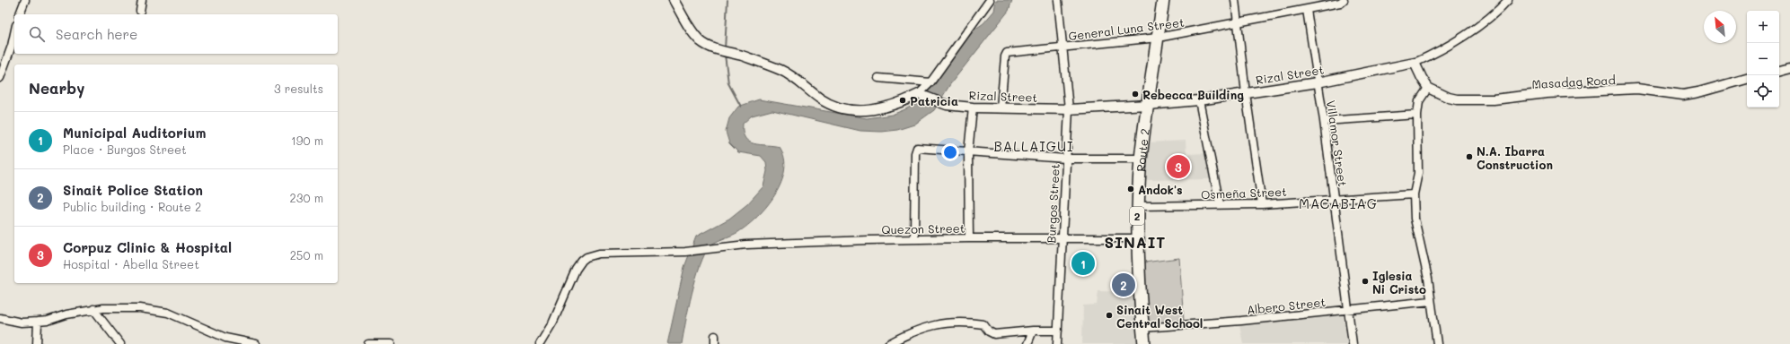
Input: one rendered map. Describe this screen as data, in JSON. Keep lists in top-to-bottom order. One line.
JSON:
{"streets":{"highway":["Route 2","2"],"street":["General Luna Street","Rizal Street","Masadag Road","Villamor Street","Osmeña Street","Burgos Street","Quezon Street","Albero Street"]},"crossings":[["General Luna Street","Rizal Street"],["General Luna Street","Villamor Street"],["General Luna Street","Route 2"],["General Luna Street","Burgos Street"],["Rizal Street","Villamor Street"],["Rizal Street","Route 2"],["Rizal Street","Burgos Street"],["Villamor Street","Osmeña Street"],["Villamor Street","Albero Street"],["Route 2","Osmeña Street"],["Route 2","Quezon Street"],["Route 2","Albero Street"],["Burgos Street","Quezon Street"]],"districts":["BALLAIGUI","MACABIAG","SINAIT"],"places":["Rebecca Building","Patricia","N.A. Ibarra Construction","Andok's","Iglesia Ni Cristo","Sinait West Central School"],"north":"top left","page":{"map_buttons":["+","−"],"search":"Search here","heading":["Nearby","3 results"],"list":[{"mark":"1","name":"Municipal Auditorium","note":"Place · Burgos Street","value":"190 m"},{"mark":"2","name":"Sinait Police Station","note":"Public building · Route 2","value":"230 m"},{"mark":"3","name":"Corpuz Clinic & Hospital","note":"Hospital · Abella Street","value":"250 m"}],"pins":["3","1","2"]}}
